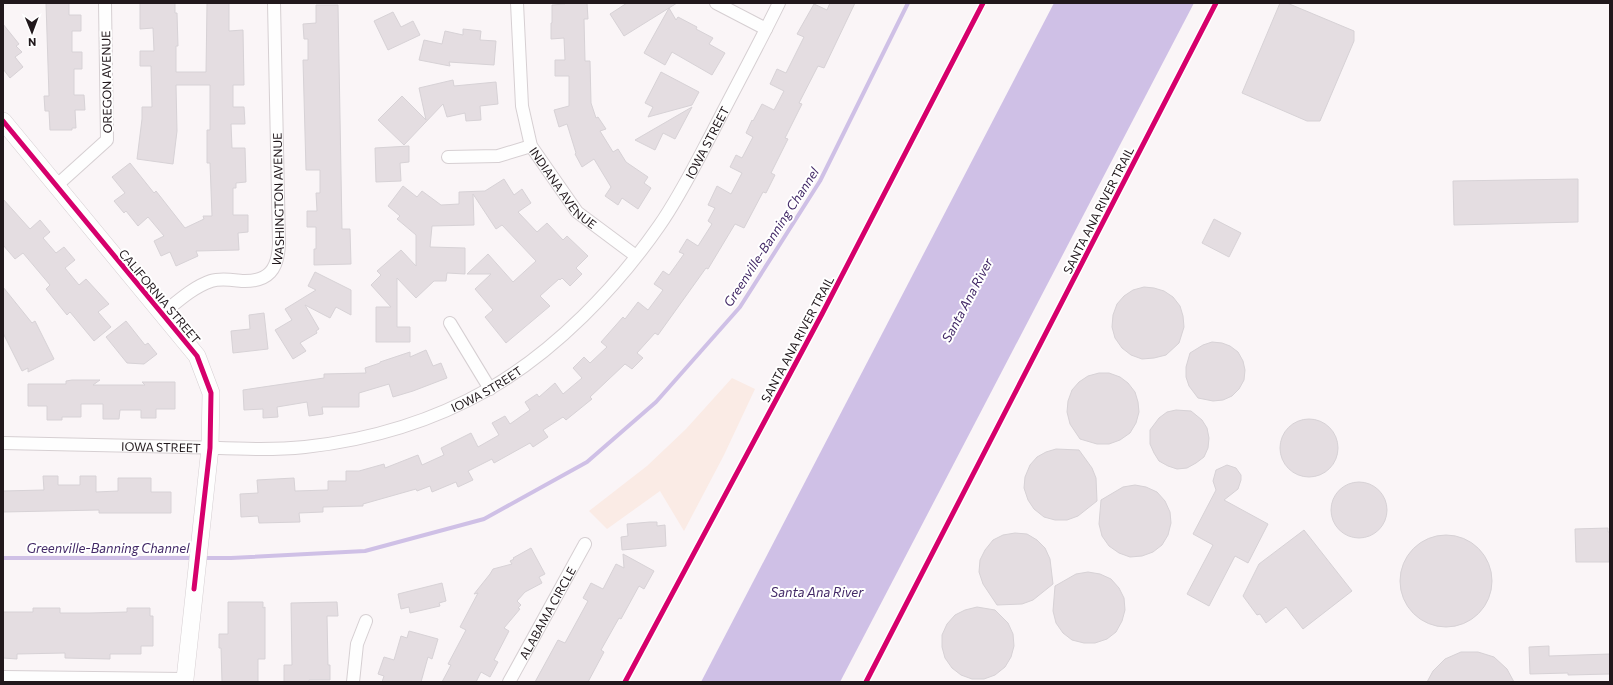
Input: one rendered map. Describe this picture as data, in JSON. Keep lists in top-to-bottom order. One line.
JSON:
{"streets":{"street":["OREGON AVENUE","IOWA STREET","INDIANA AVENUE","WASHINGTON AVENUE","CALIFORNIA STREET","ALABAMA CIRCLE"],"cycle path":["SANTA ANA RIVER TRAIL"]},"crossings":[["OREGON AVENUE","CALIFORNIA STREET"],["IOWA STREET","INDIANA AVENUE"],["IOWA STREET","CALIFORNIA STREET"],["WASHINGTON AVENUE","CALIFORNIA STREET"]],"water":["Greenville-Banning Channel","Santa Ana River"],"north":"bottom"}
